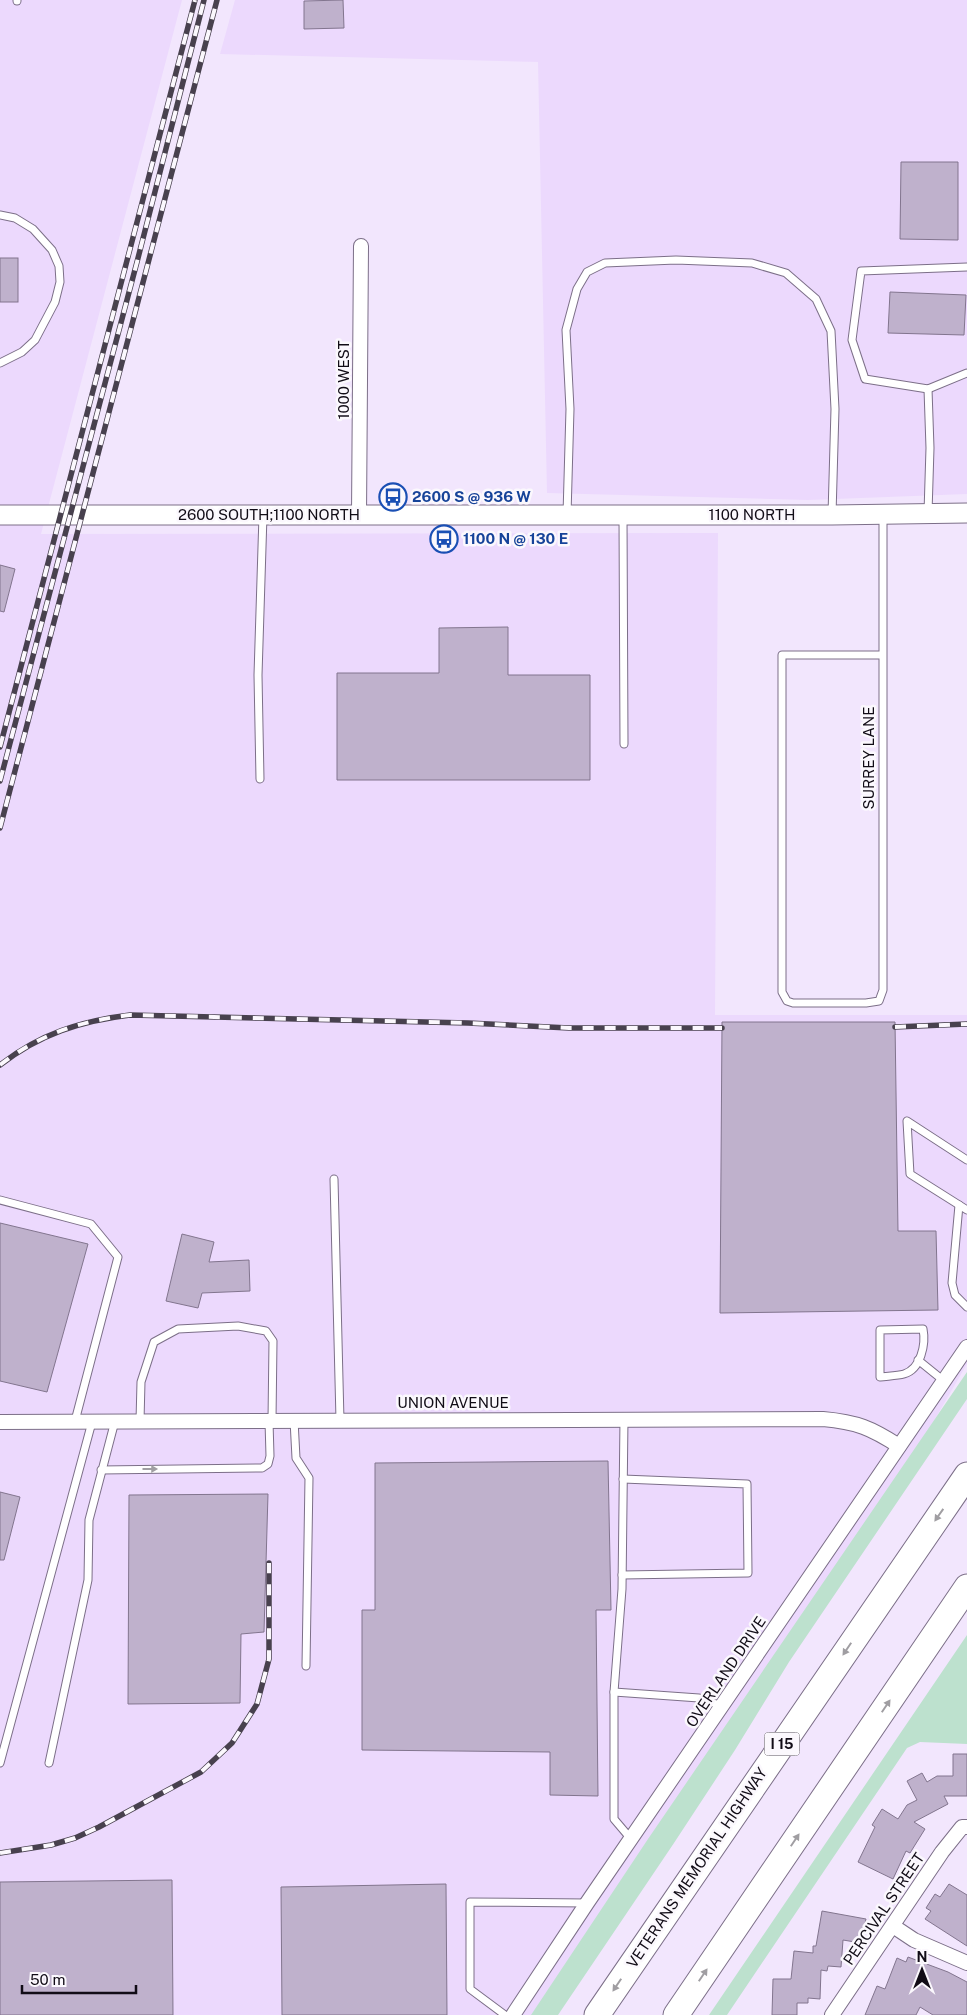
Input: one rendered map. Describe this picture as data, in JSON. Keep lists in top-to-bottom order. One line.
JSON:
{"streets":{"highway":["I 15","VETERANS MEMORIAL HIGHWAY"],"main road":["2600 SOUTH;1100 NORTH","1100 NORTH"],"street":["1000 WEST","UNION AVENUE","OVERLAND DRIVE","PERCIVAL STREET"],"lane":["SURREY LANE"]},"crossings":[["1000 WEST","2600 SOUTH;1100 NORTH"],["2600 SOUTH;1100 NORTH","1100 NORTH"],["1100 NORTH","SURREY LANE"],["UNION AVENUE","OVERLAND DRIVE"]],"places":{"bus stop":["2600 S @ 936 W","1100 N @ 130 E"]},"scale_bar":"50 m","north":"top"}
